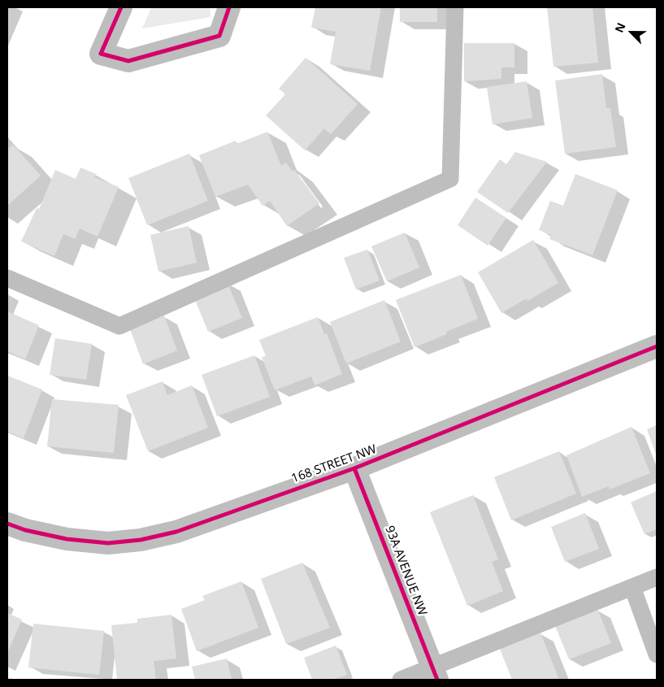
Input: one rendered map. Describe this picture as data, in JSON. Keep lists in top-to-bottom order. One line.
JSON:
{"streets":{"street":["168 STREET NW","93A AVENUE NW"]},"crossings":[["168 STREET NW","93A AVENUE NW"]],"north":"top left"}
